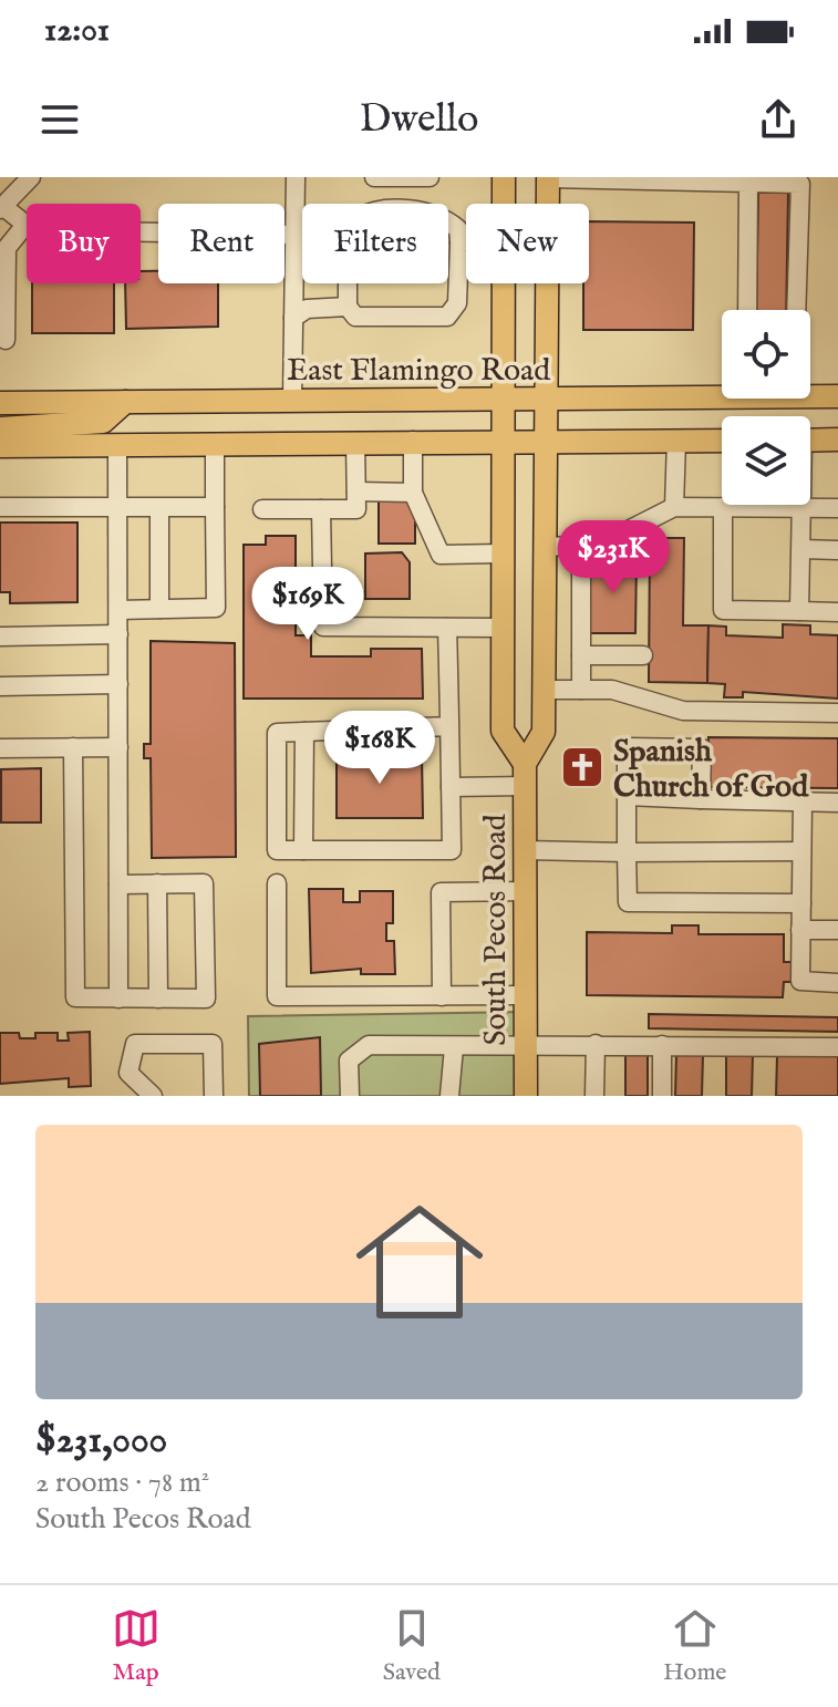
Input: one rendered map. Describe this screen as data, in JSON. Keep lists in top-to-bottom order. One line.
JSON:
{"streets":{"main road":["East Flamingo Road","South Pecos Road"]},"crossings":[["East Flamingo Road","South Pecos Road"]],"places":{"church":["Spanish Church of God"]},"page":{"status":"12:01","header":"Dwello","chip":["Buy","Rent","Filters","New"],"price":["$231K","$169K","$168K"],"list":[{"name":"$231,000","note":"2 rooms · 78 m² · South Pecos Road"}],"tabs":["Map","Saved","Home"]}}
